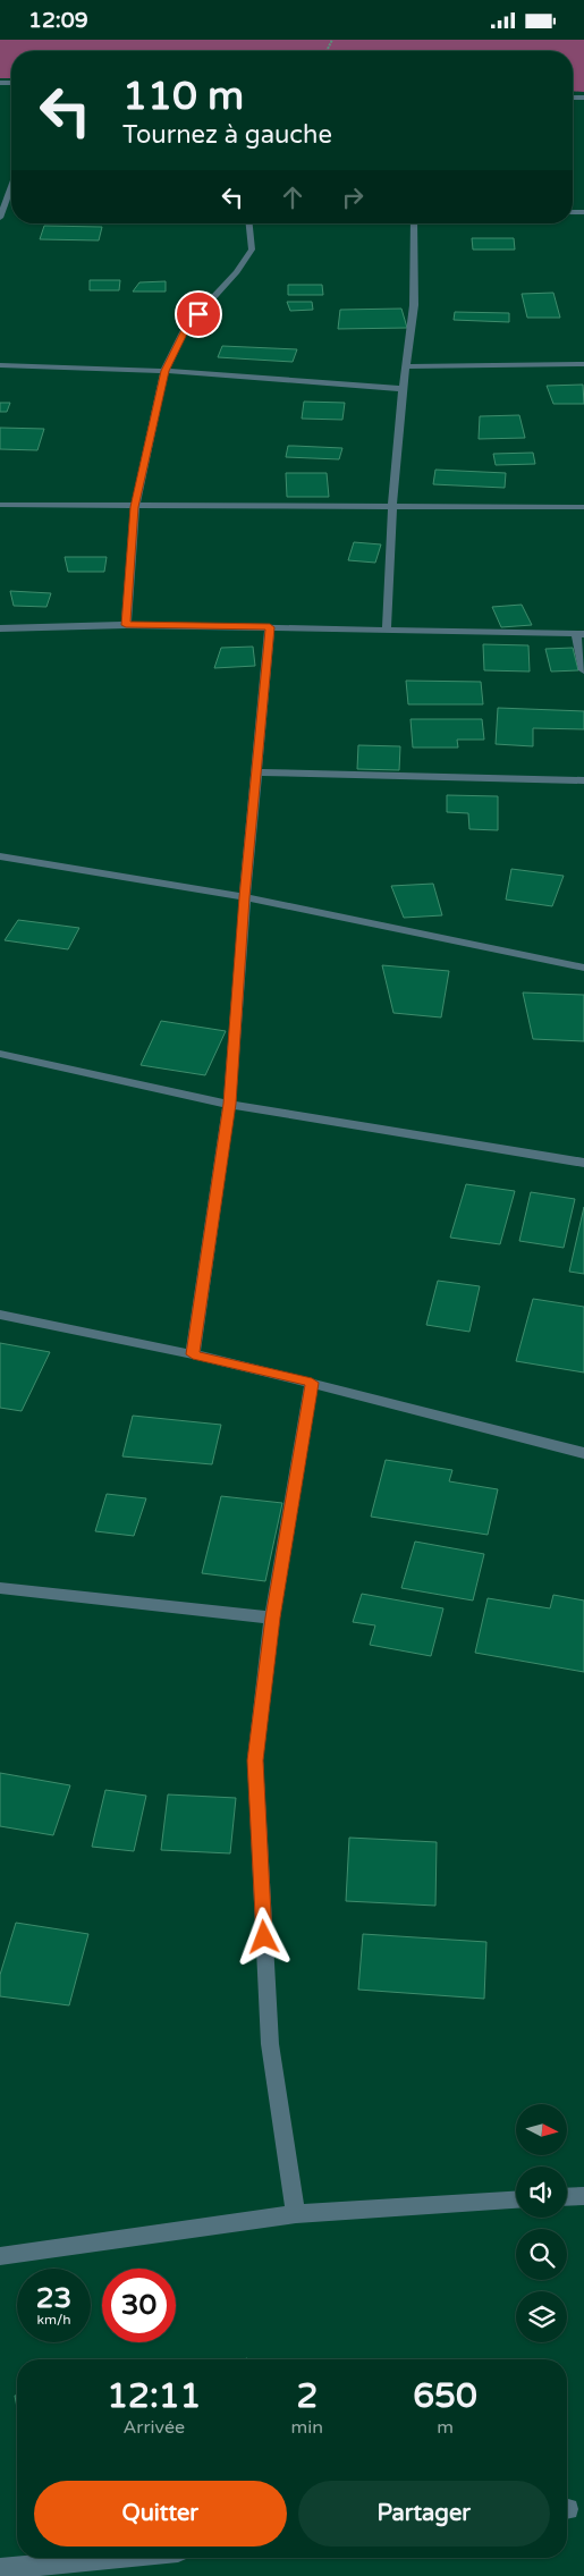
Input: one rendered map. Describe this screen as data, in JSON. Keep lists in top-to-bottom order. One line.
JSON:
{"north":"right","page":{"status":"12:09","turn":["110 m","Tournez à gauche"],"speed":"23 km/h","limit":"30","eta":["12:11","Arrivée","2","min","650","m"],"buttons":["Quitter","Partager"]}}
